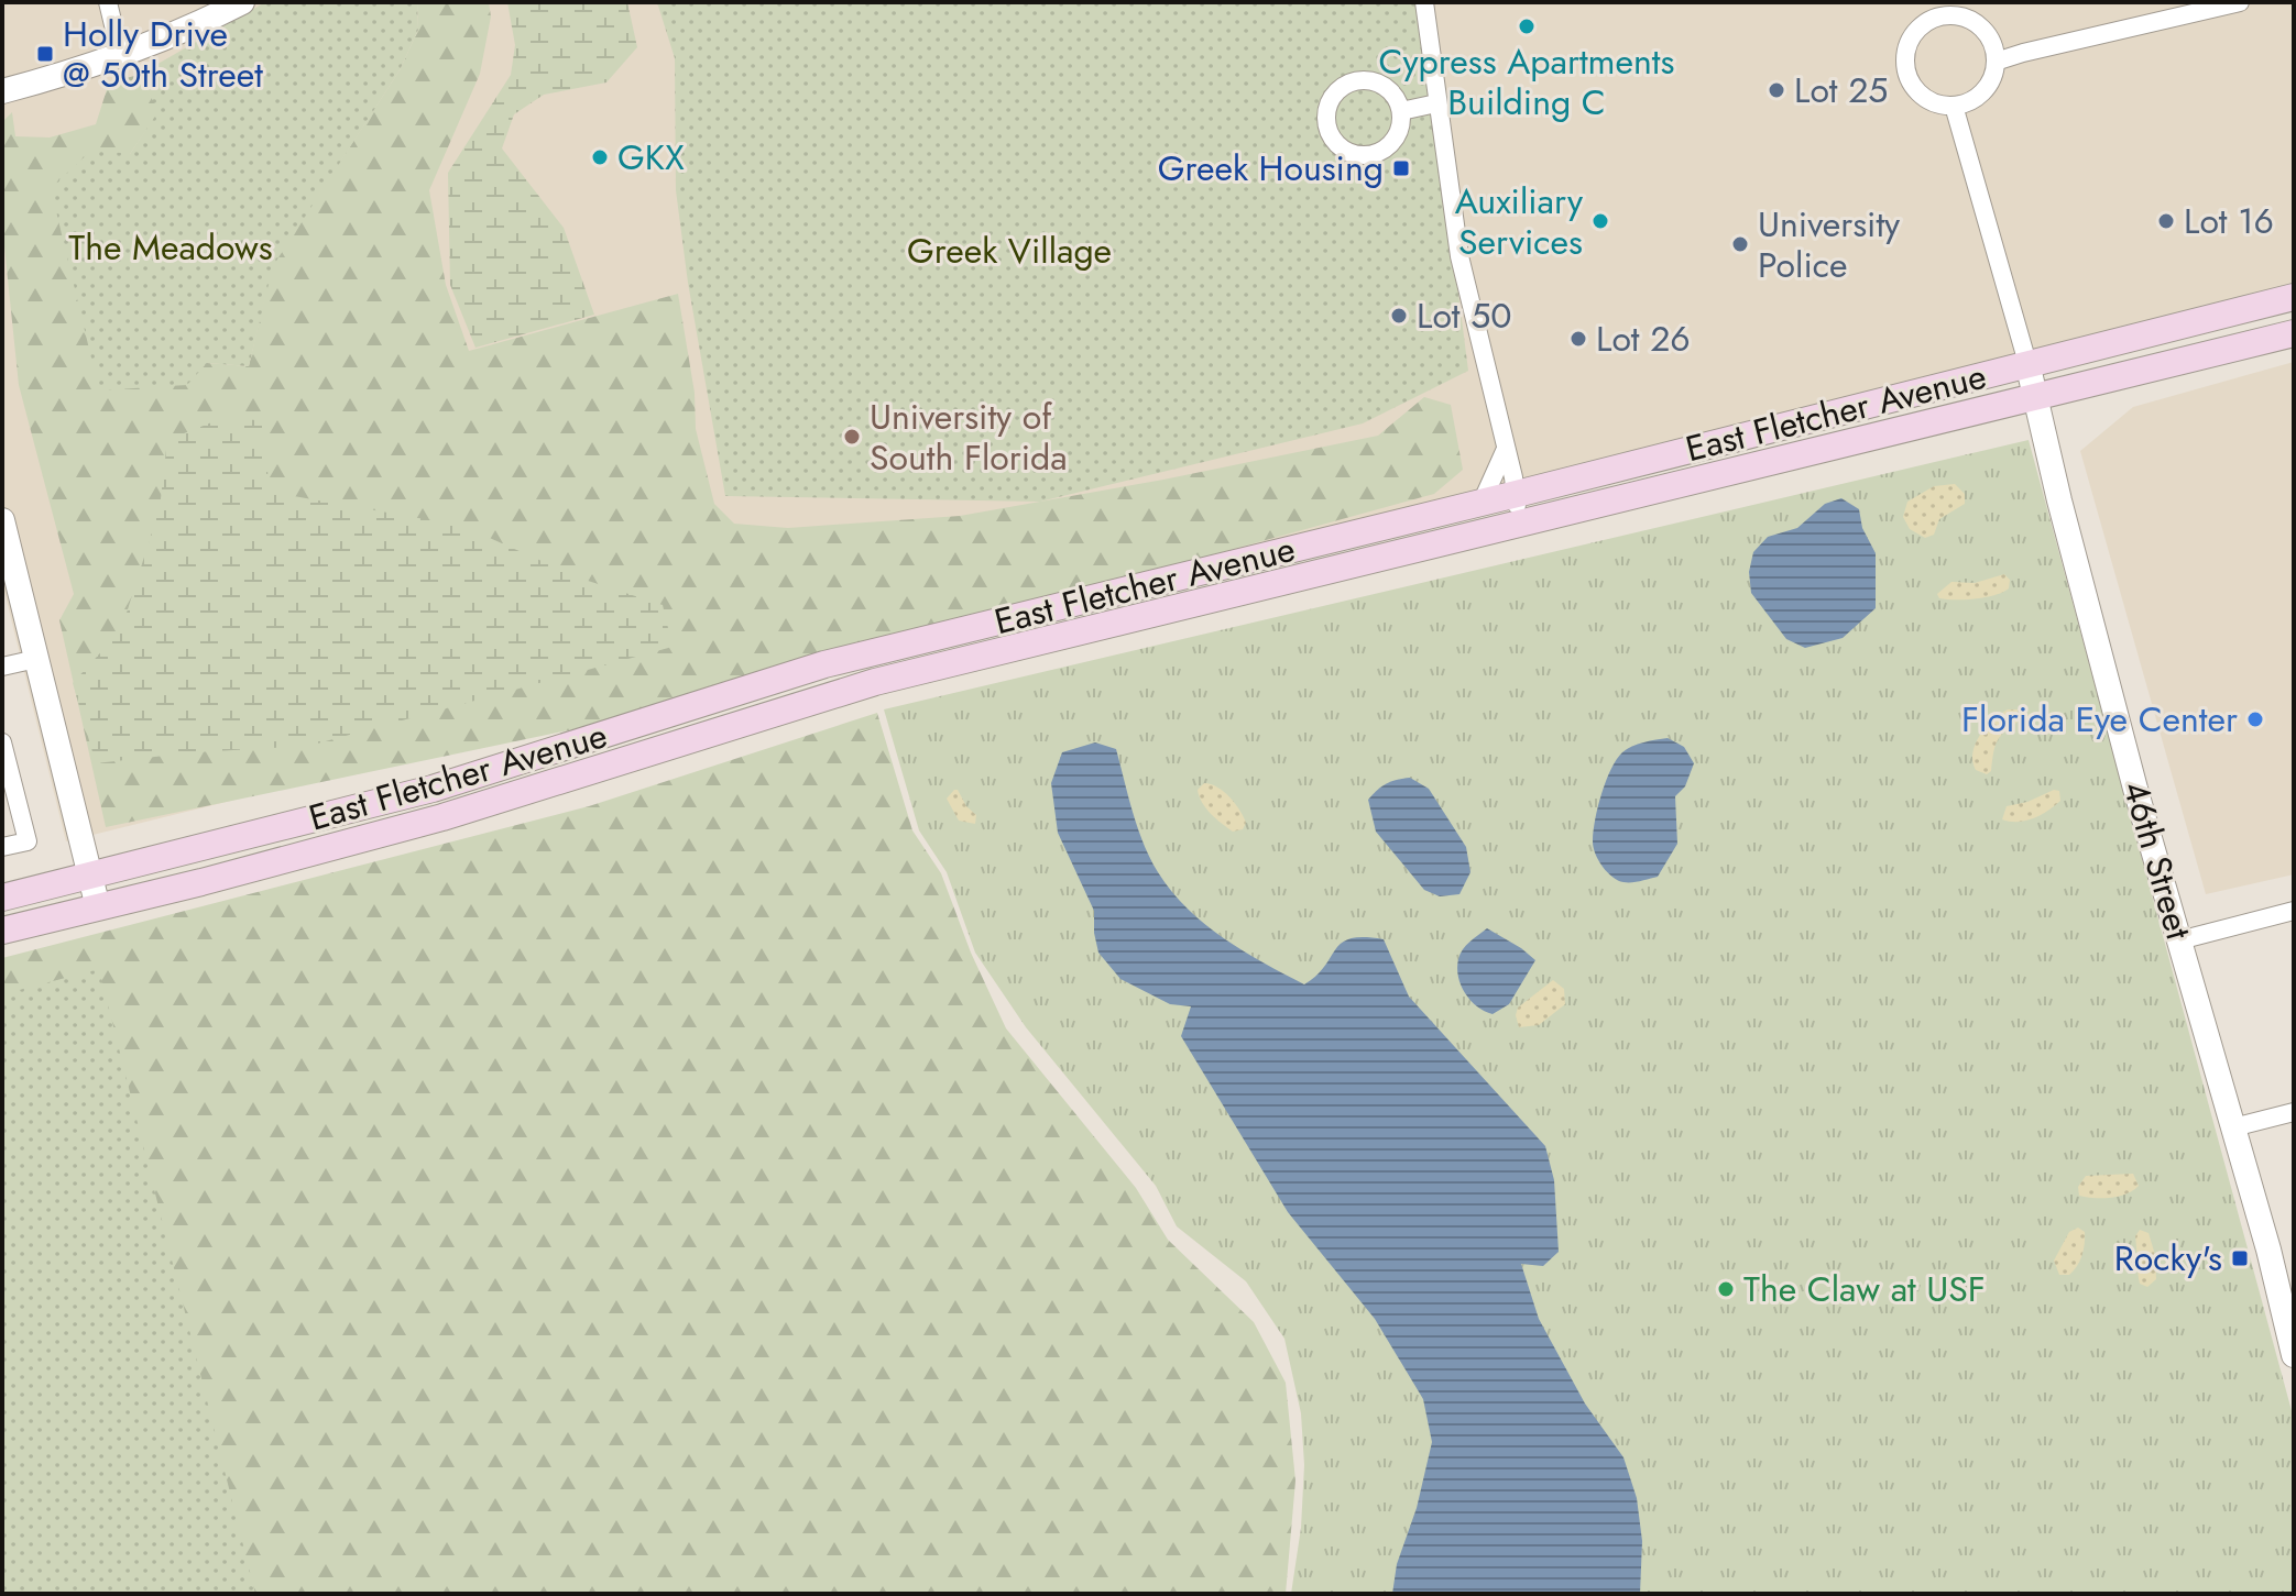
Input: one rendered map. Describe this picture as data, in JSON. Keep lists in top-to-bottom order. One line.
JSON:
{"streets":{"main road":["East Fletcher Avenue"],"street":["46th Street"]},"crossings":[["East Fletcher Avenue","46th Street"]],"parks":["The Meadows","Greek Village"],"places":{"other":["Cypress Apartments Building C","Lot 25","GKX","Auxiliary Services","Lot 16","University Police","Lot 50","Lot 26","University of South Florida","Florida Eye Center","The Claw at USF"],"transit":["Holly Drive @ 50th Street","Greek Housing","Rocky's"]}}
